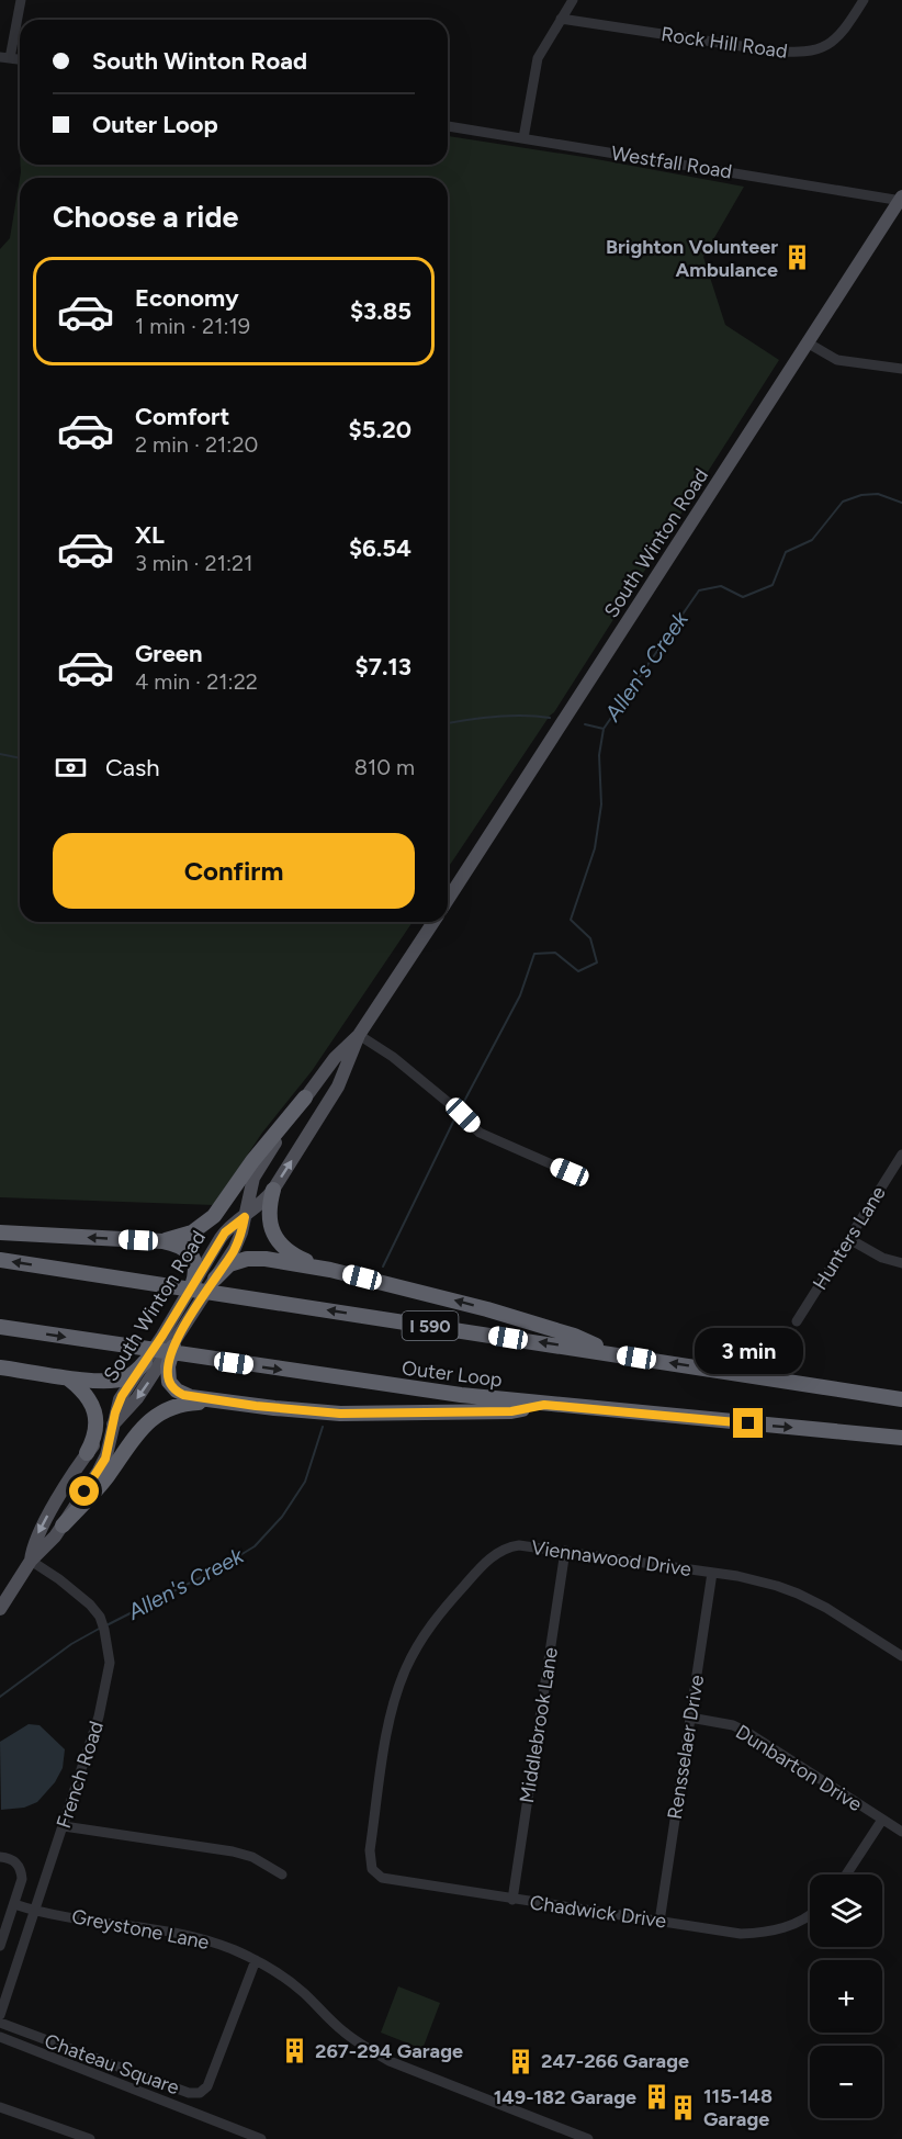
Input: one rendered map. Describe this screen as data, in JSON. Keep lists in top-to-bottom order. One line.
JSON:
{"streets":{"highway":["I 590","Outer Loop"],"main road":["South Winton Road"],"street":["Rock Hill Road","Westfall Road","Hunters Lane","Viennawood Drive","Middlebrook Lane","Rensselaer Drive","Dunbarton Drive","French Road","Chadwick Drive","Greystone Lane","Chateau Square"]},"crossings":[["Westfall Road","South Winton Road"],["South Winton Road","French Road"],["Viennawood Drive","Middlebrook Lane"],["Viennawood Drive","Rensselaer Drive"],["Viennawood Drive","Chadwick Drive"],["Middlebrook Lane","Chadwick Drive"],["Rensselaer Drive","Dunbarton Drive"],["Rensselaer Drive","Chadwick Drive"],["French Road","Greystone Lane"],["Greystone Lane","Chateau Square"]],"water":["Allen's Creek"],"places":{"building":["Brighton Volunteer Ambulance","267-294 Garage","247-266 Garage","149-182 Garage","115-148 Garage"]},"page":{"banner":["South Winton Road","Outer Loop"],"heading":"Choose a ride","list":[{"name":"Economy","note":"1 min · 21:19","value":"$3.85"},{"name":"Comfort","note":"2 min · 21:20","value":"$5.20"},{"name":"XL","note":"3 min · 21:21","value":"$6.54"},{"name":"Green","note":"4 min · 21:22","value":"$7.13"}],"pay":["Cash","810 m"],"buttons":"Confirm","bubble":"3 min","map_buttons":["+","−"]}}
